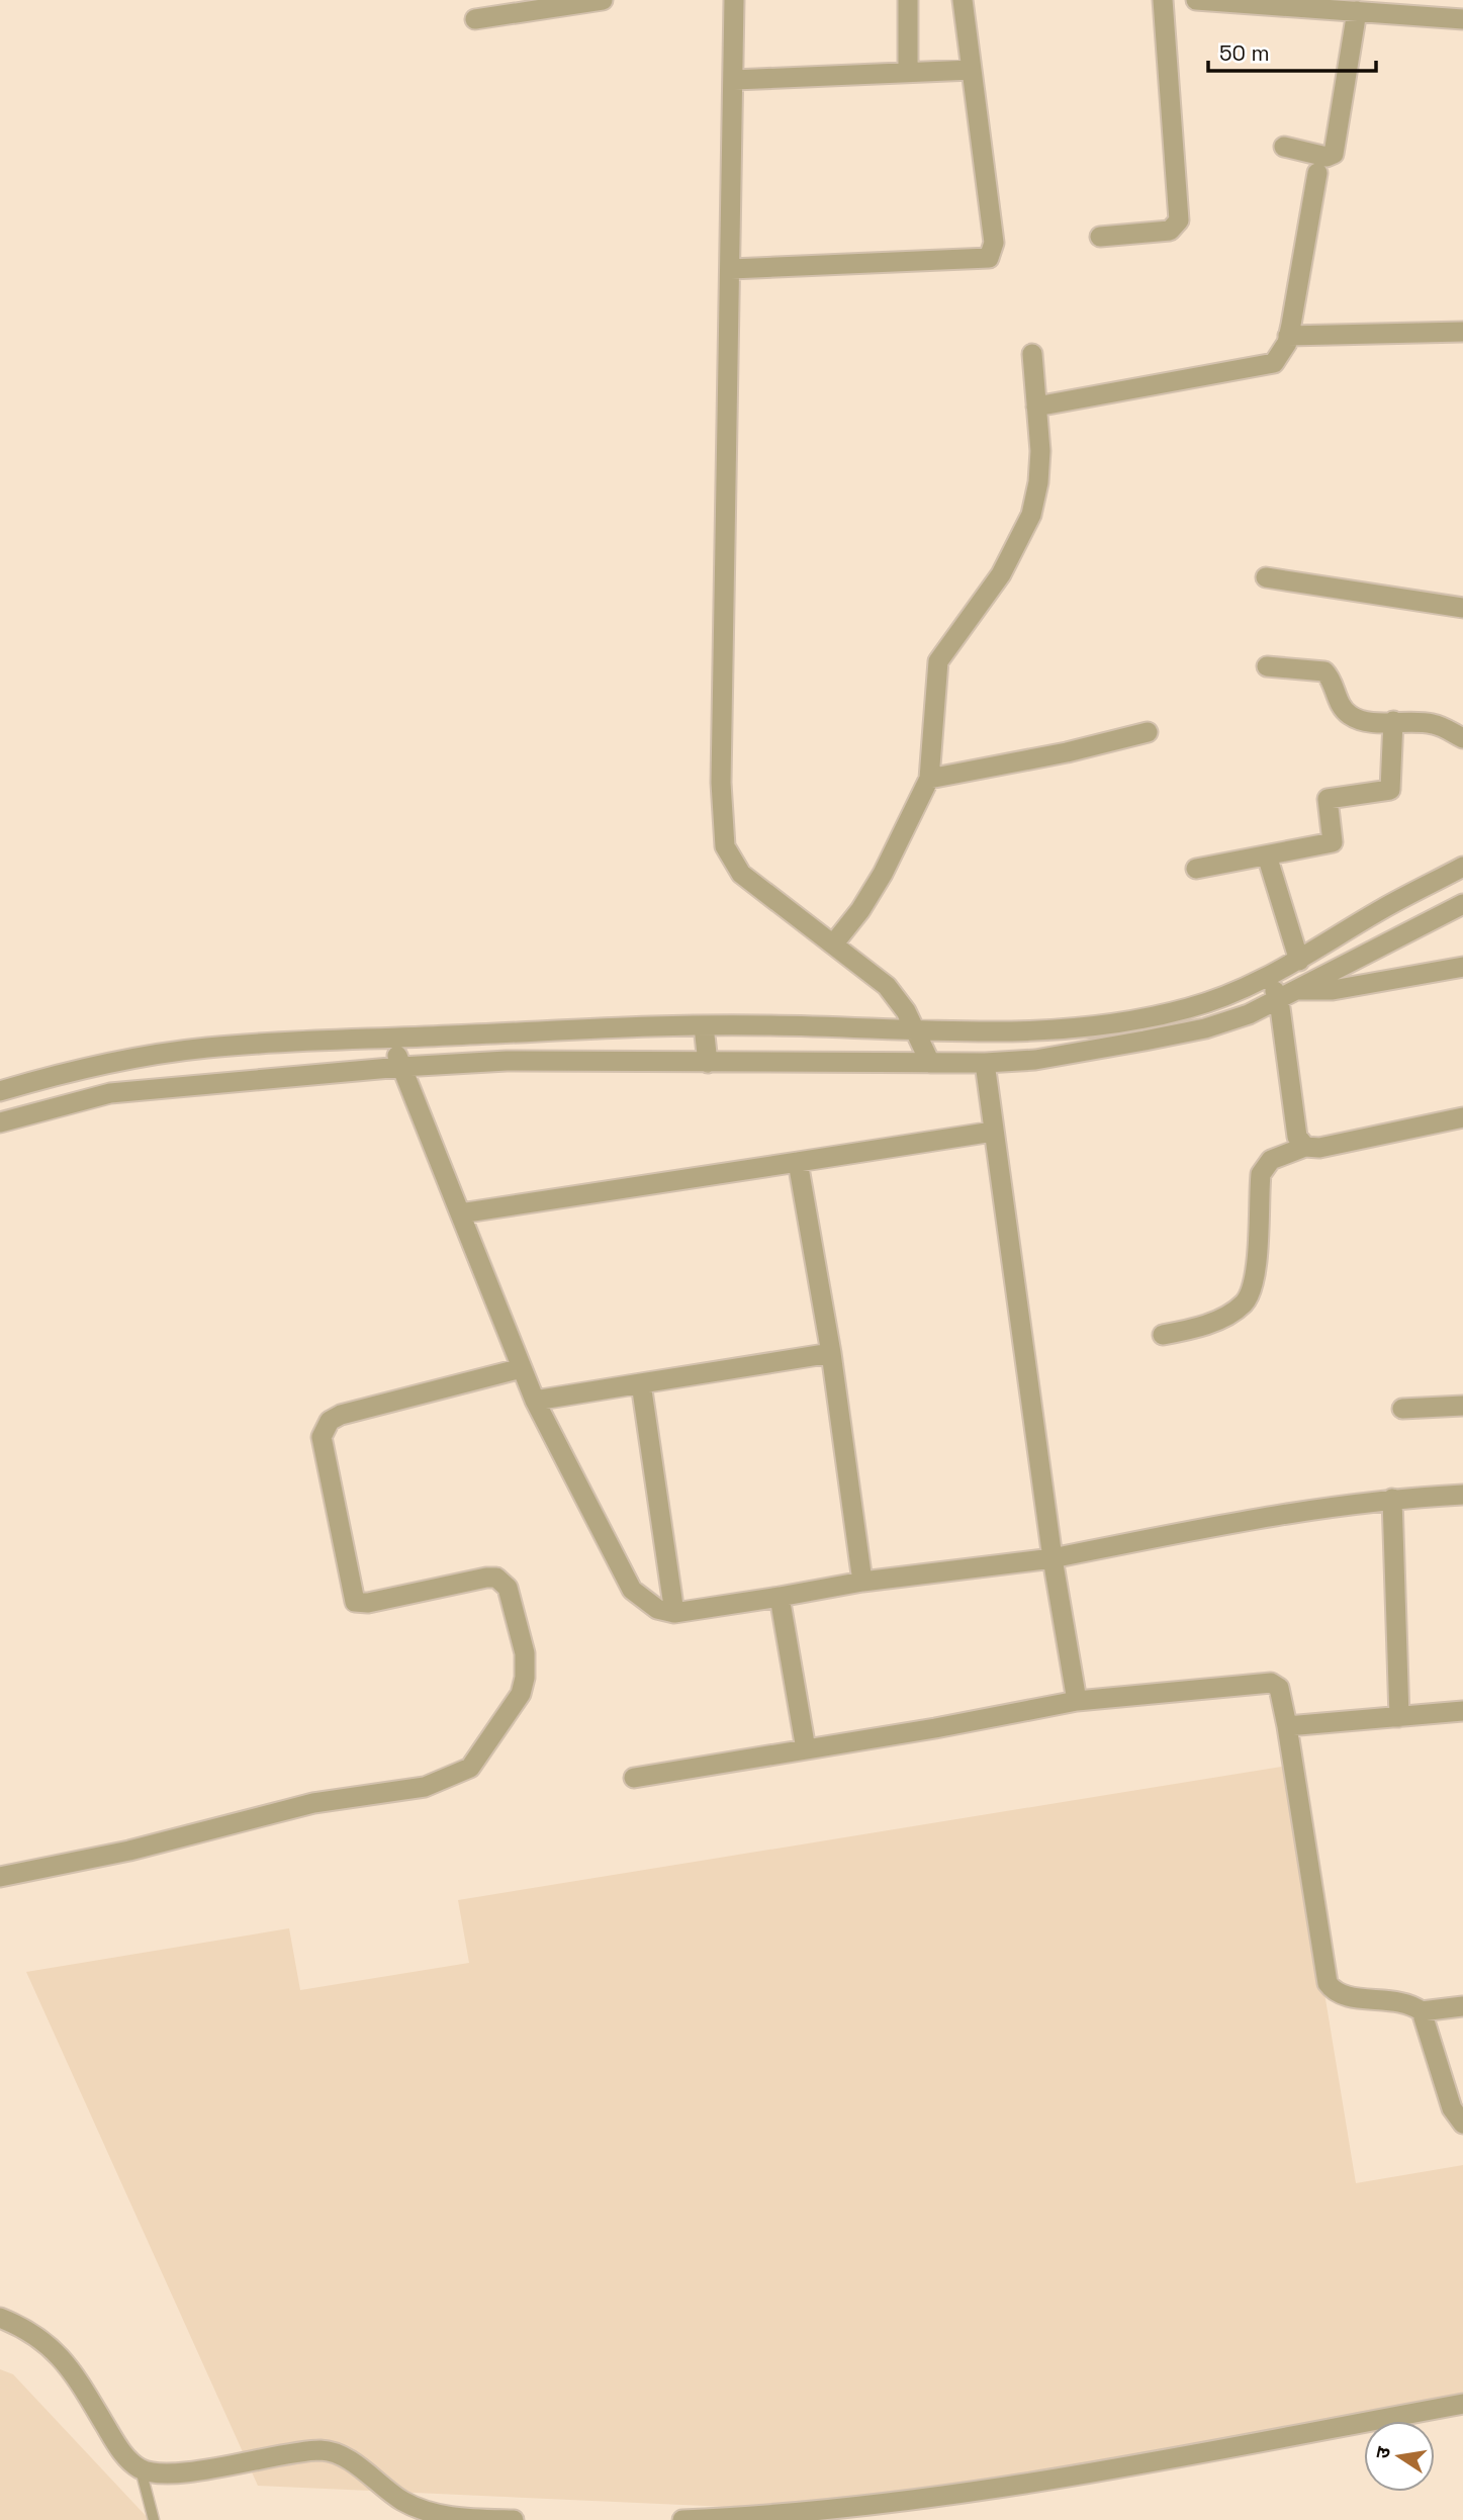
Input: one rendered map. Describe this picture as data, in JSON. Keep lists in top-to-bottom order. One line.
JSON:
{"scale_bar":"50 m","north":"left"}
